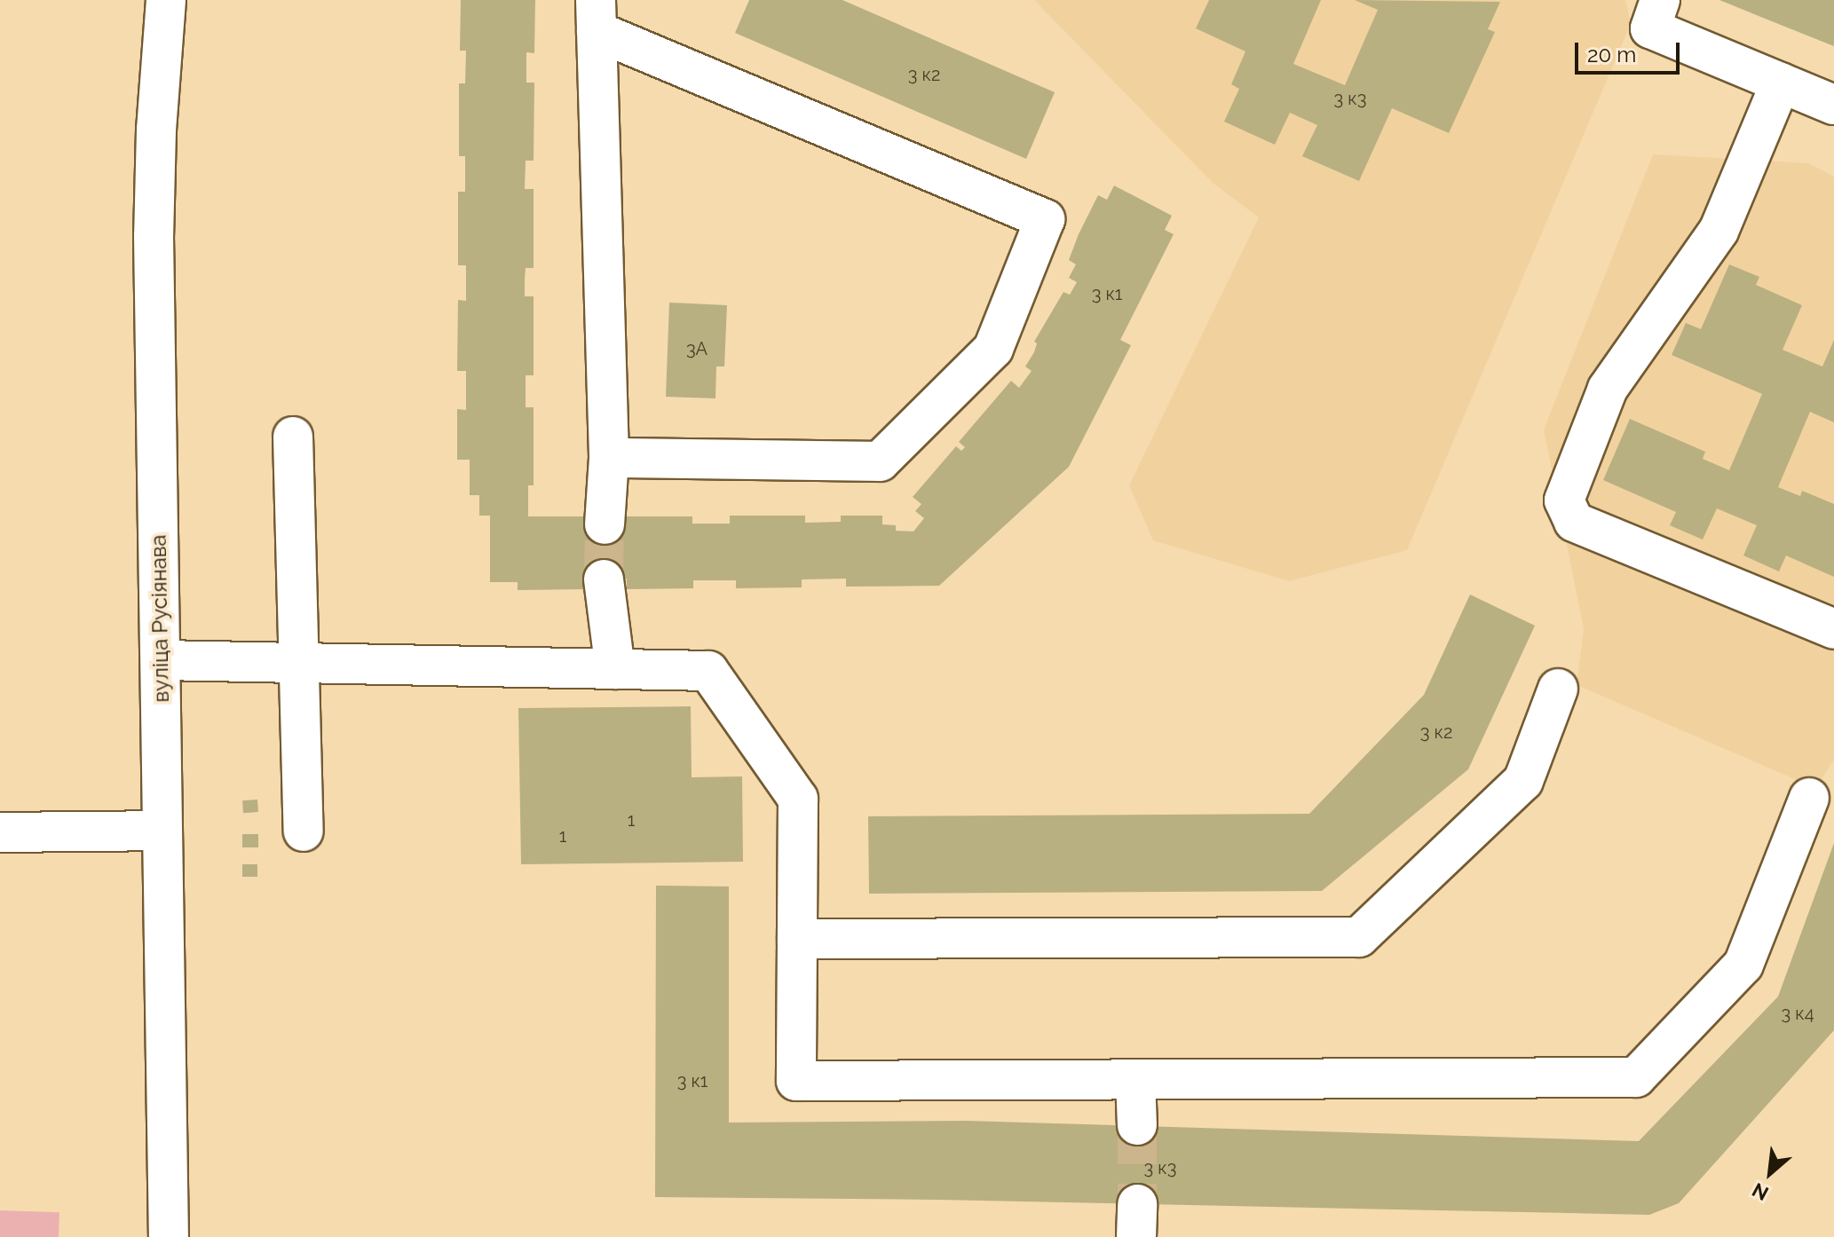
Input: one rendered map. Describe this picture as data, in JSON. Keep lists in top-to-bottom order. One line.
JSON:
{"streets":{"main road":["вуліца Русіянава"]},"house_numbers":["3 к2","3 к3","3 к1","3А","3 к2","1","1","3 к4","3 к1","3 к3"],"scale_bar":"20 m","north":"bottom left"}
